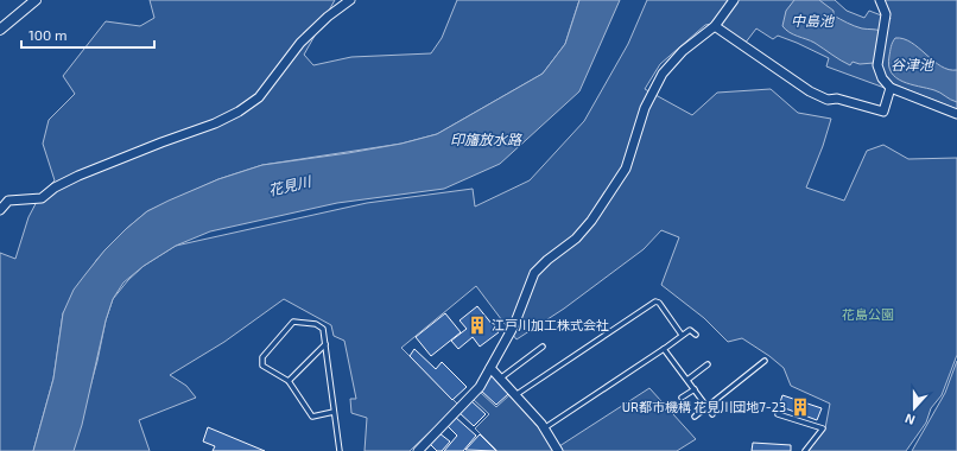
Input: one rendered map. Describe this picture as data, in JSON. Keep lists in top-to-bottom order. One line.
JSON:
{"water":["中島池","谷津池","印旛放水路","花見川"],"parks":["花島公園"],"places":{"building":["江戸川加工株式会社","UR都市機構 花見川団地7-23"]},"scale_bar":"100 m","north":"bottom"}
